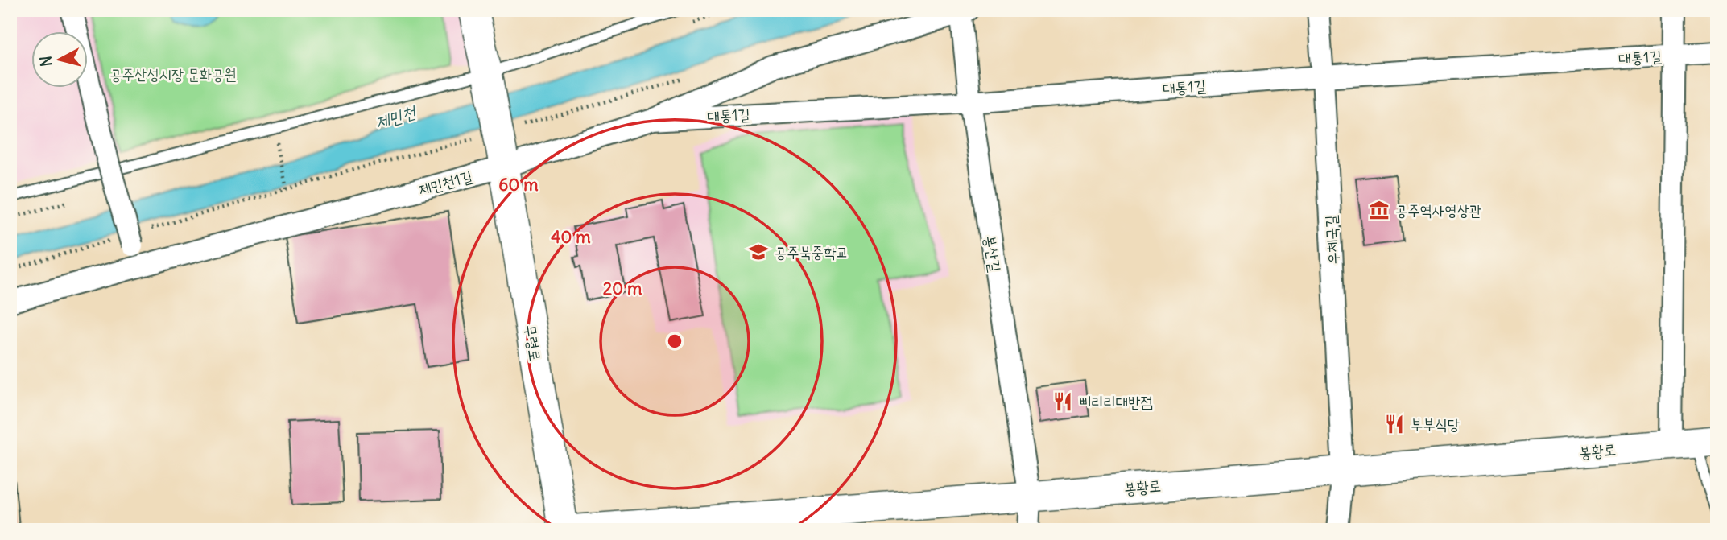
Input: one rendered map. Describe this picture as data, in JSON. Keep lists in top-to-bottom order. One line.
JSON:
{"streets":{"main road":["무령로","봉황로"],"street":["대통1길","제민천1길","우체국길","봉산길"]},"crossings":[["대통1길","제민천1길"],["대통1길","우체국길"],["대통1길","봉산길"],["제민천1길","봉산길"],["제민천1길","무령로"],["우체국길","봉황로"],["봉산길","봉황로"],["무령로","봉황로"]],"water":["제민천"],"parks":["공주산성시장 문화공원"],"places":{"museum":["공주역사영상관"],"school or university":["공주북중학교"],"restaurant":["삐리리대반점","부부식당"]},"north":"left","rings":["60 m","40 m","20 m"]}
